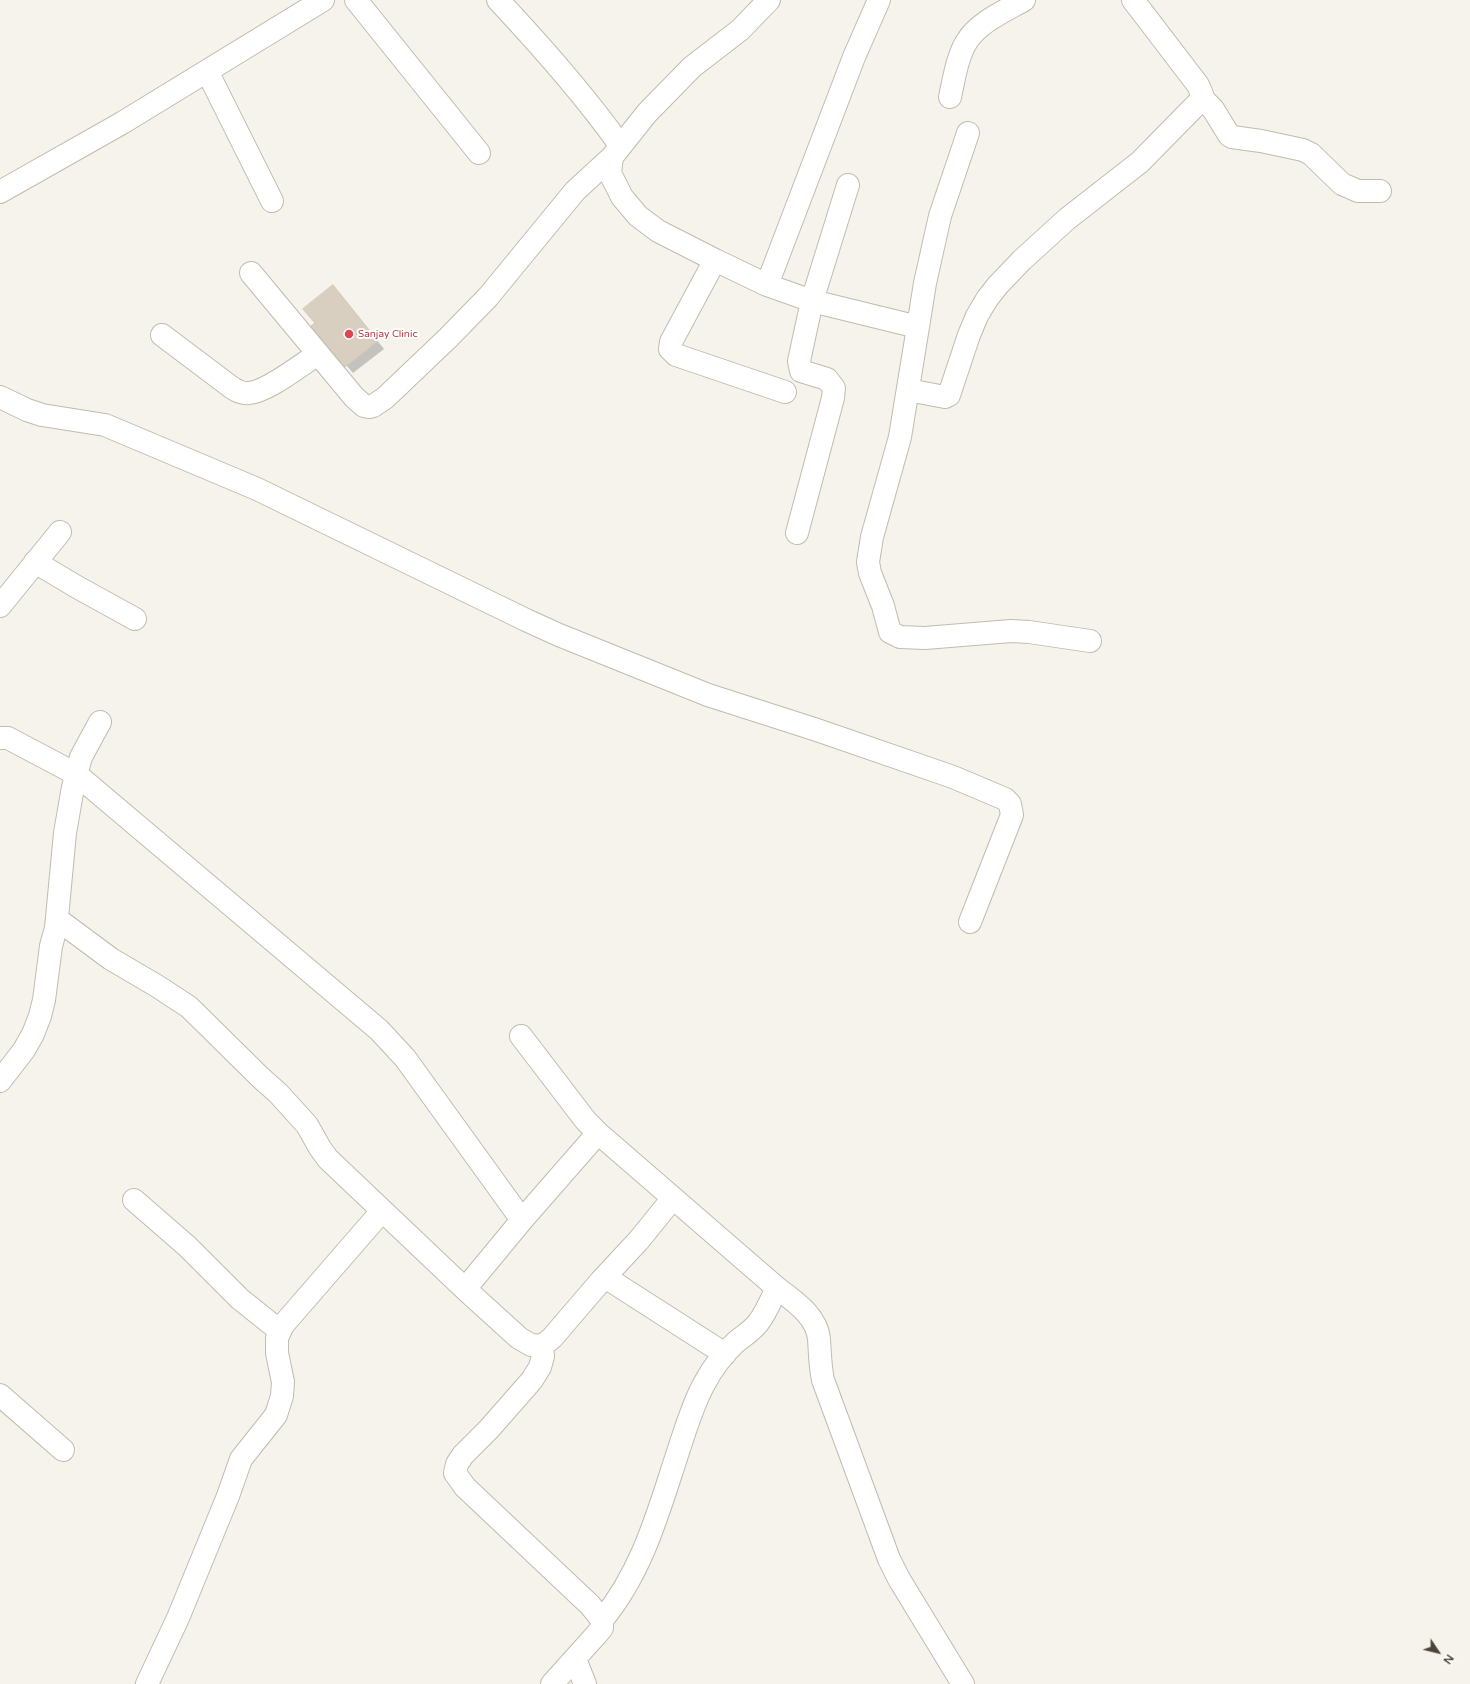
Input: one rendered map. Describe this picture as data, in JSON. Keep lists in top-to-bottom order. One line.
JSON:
{"places":["Sanjay Clinic"],"north":"bottom right"}
